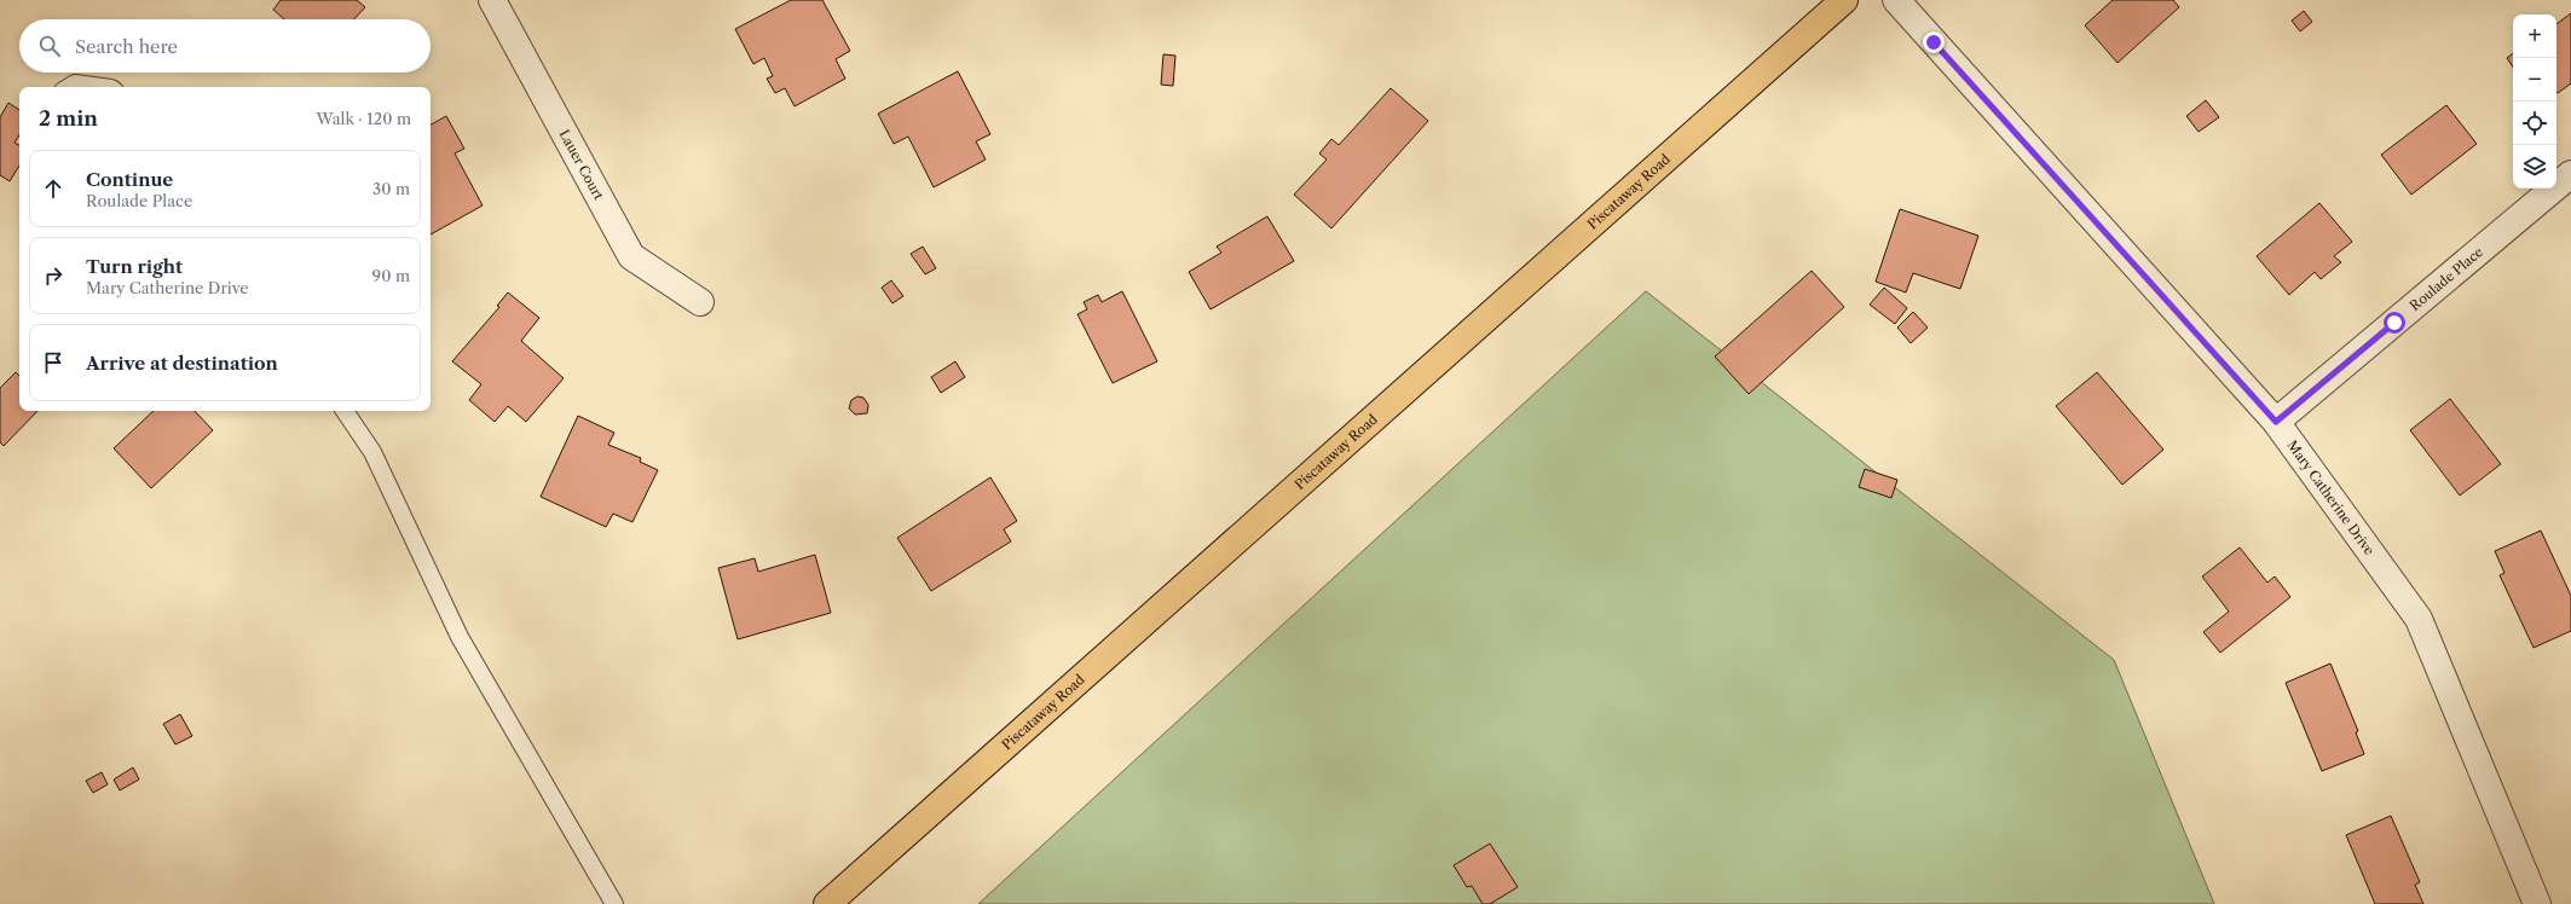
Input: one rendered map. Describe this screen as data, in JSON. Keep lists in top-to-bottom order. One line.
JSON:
{"streets":{"main road":["Piscataway Road"],"street":["Lauer Court","Roulade Place","Mary Catherine Drive"]},"crossings":[["Roulade Place","Mary Catherine Drive"]],"page":{"map_buttons":["+","−"],"search":"Search here","heading":["2 min","Walk · 120 m"],"list":[["Continue","Roulade Place","30 m"],["Turn right","Mary Catherine Drive","90 m"],"Arrive at destination"]}}
